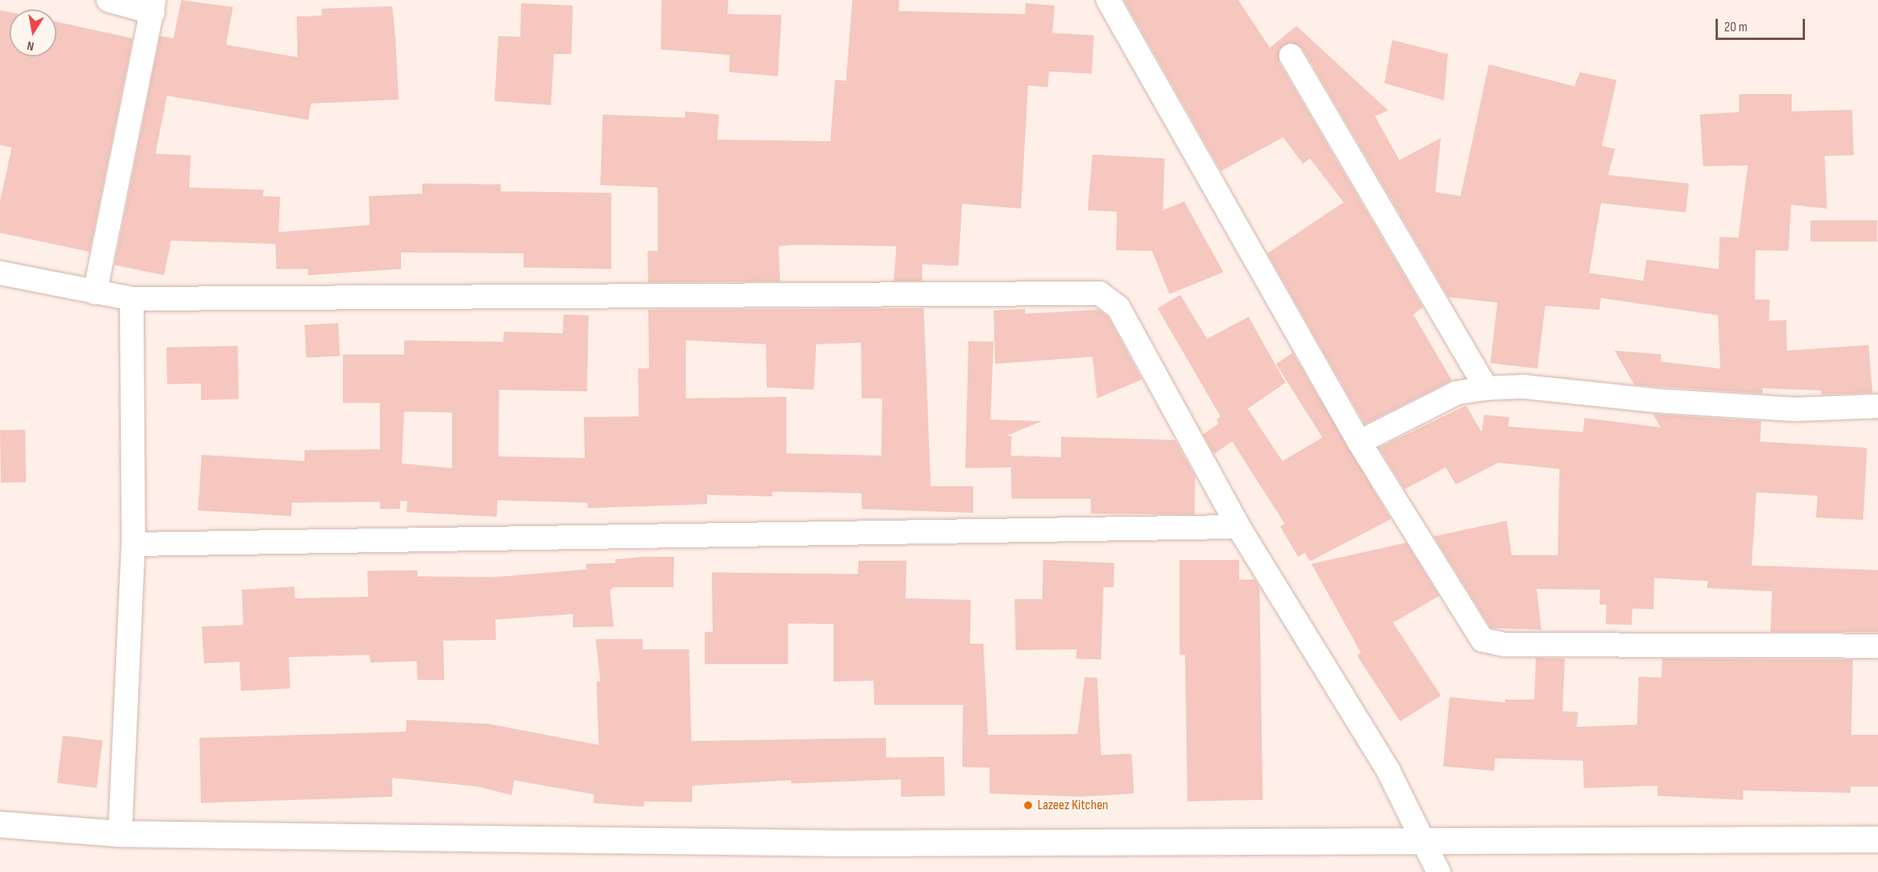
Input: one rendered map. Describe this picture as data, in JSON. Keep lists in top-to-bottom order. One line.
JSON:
{"places":["Lazeez Kitchen"],"scale_bar":"20 m","north":"bottom"}
